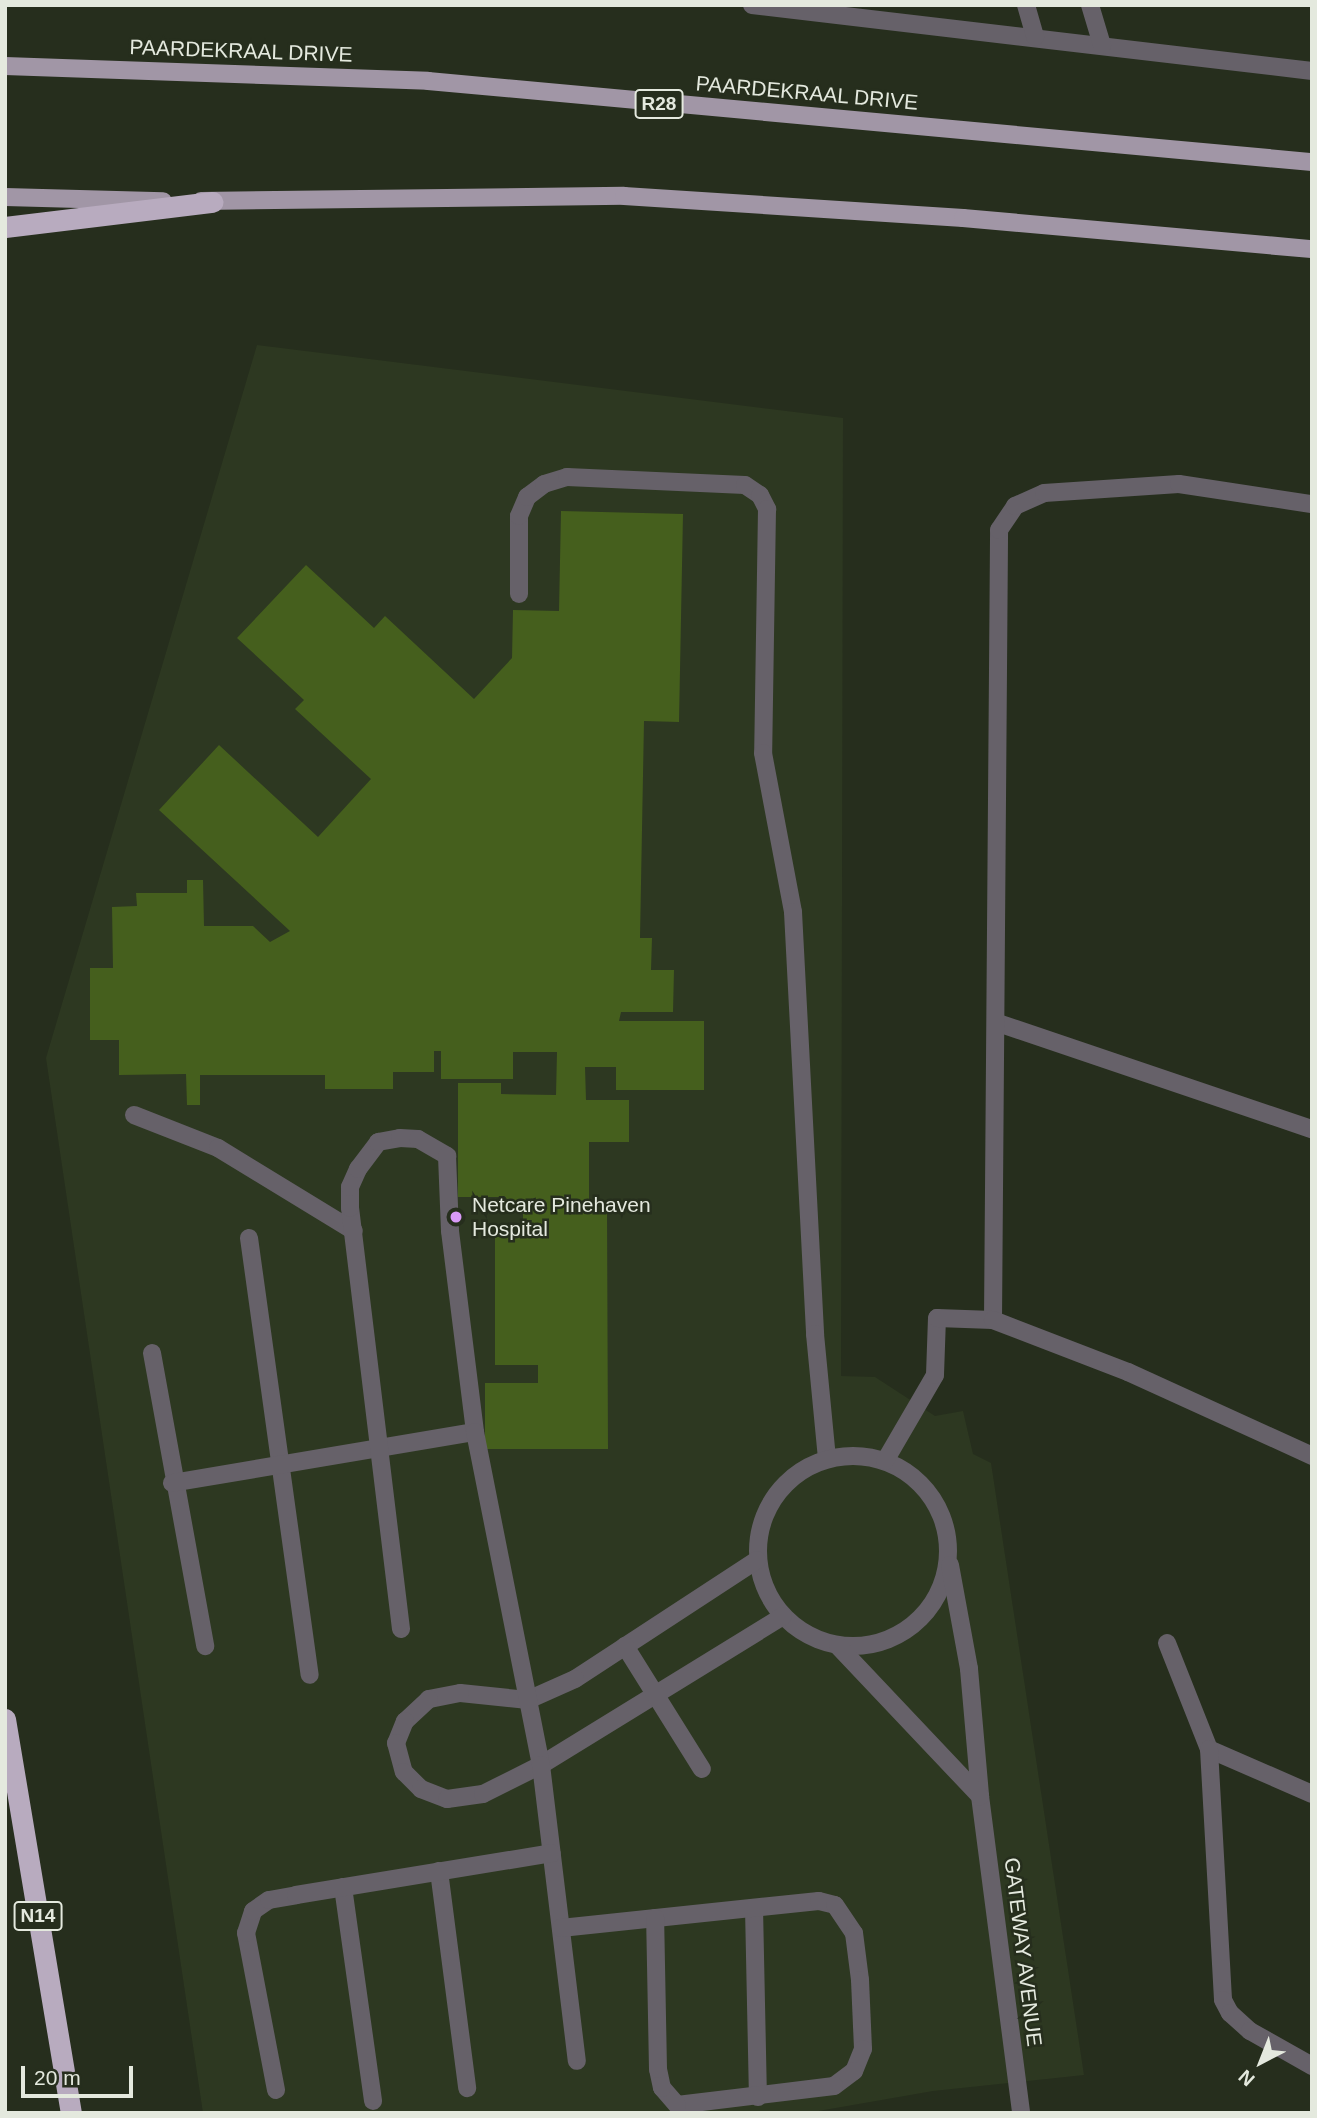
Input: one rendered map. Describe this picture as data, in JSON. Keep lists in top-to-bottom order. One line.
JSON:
{"streets":{"highway":["N14"],"main road":["PAARDEKRAAL DRIVE","R28"],"street":["GATEWAY AVENUE"]},"places":["Netcare Pinehaven Hospital"],"scale_bar":"20 m","north":"bottom left"}
